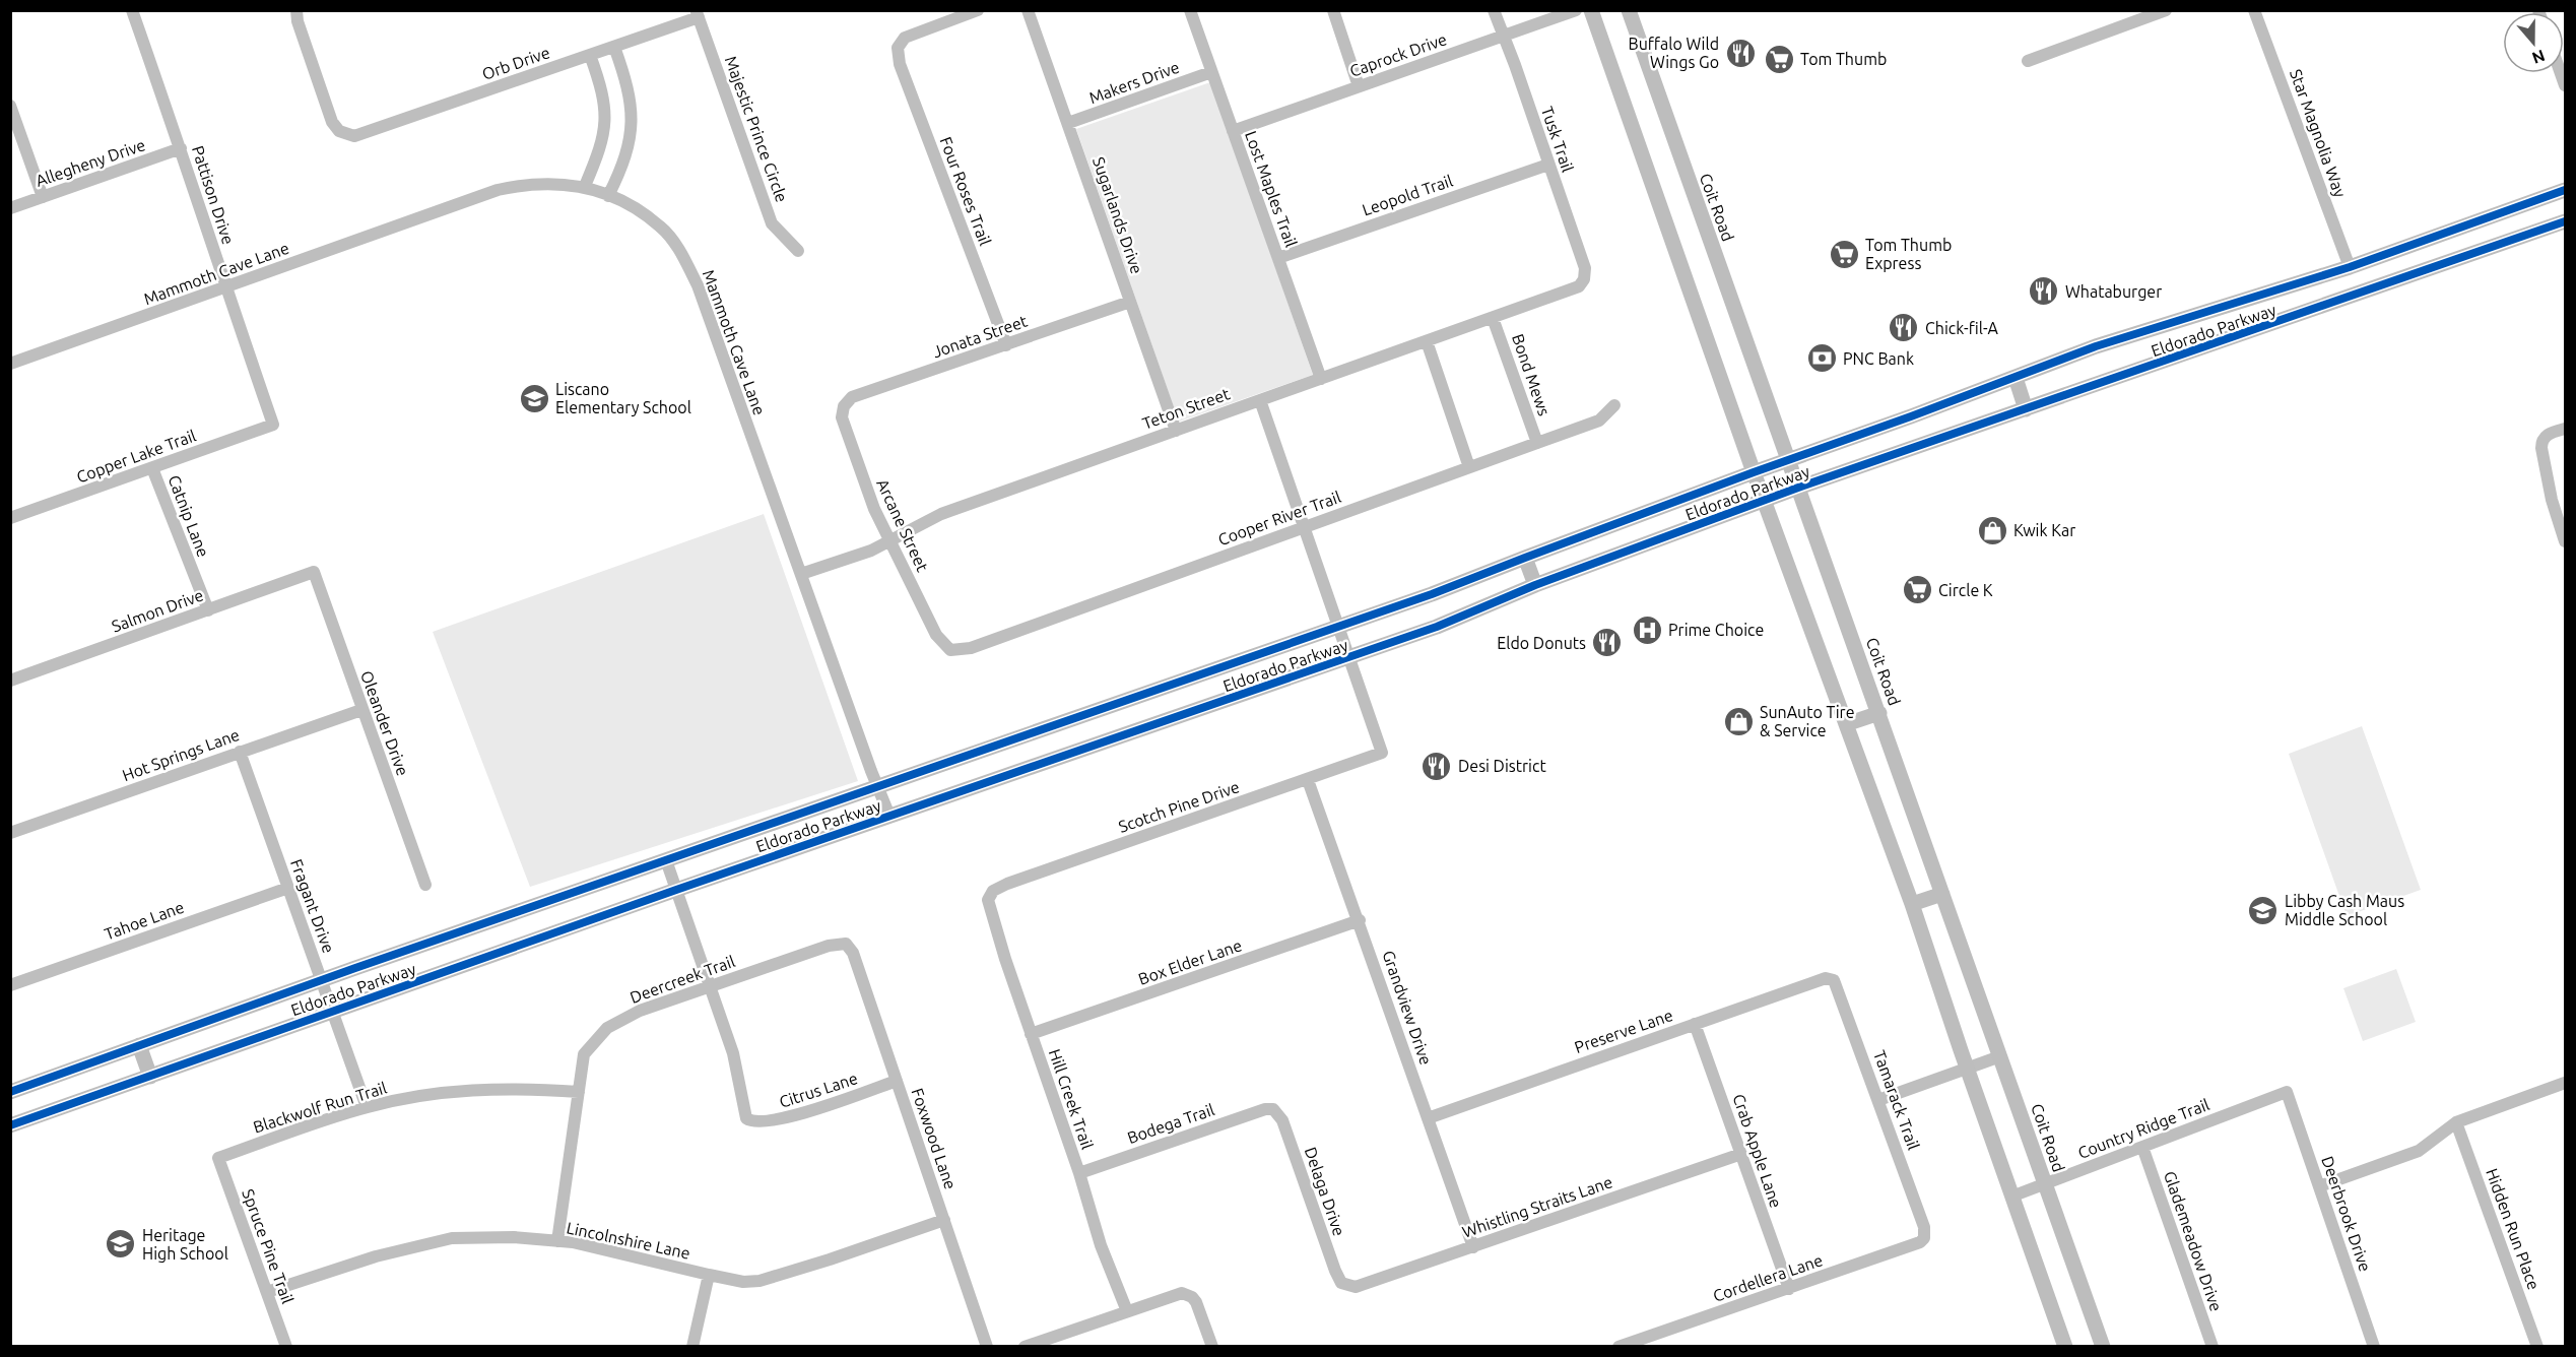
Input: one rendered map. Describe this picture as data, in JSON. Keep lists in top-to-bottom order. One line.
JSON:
{"streets":{"main road":["Coit Road","Eldorado Parkway"],"street":["Caprock Drive","Orb Drive","Makers Drive","Majestic Prince Circle","Star Magnolia Way","Tusk Trail","Allegheny Drive","Lost Maples Trail","Four Roses Trail","Pattison Drive","Leopold Trail","Sugarlands Drive","Mammoth Cave Lane","Jonata Street","Bond Mews","Teton Street","Copper Lake Trail","Catnip Lane","Cooper River Trail","Arcane Street","Salmon Drive","Oleander Drive","Hot Springs Lane","Scotch Pine Drive","Fragant Drive","Tahoe Lane","Box Elder Lane","Deercreek Trail","Grandview Drive","Preserve Lane","Citrus Lane","Hill Creek Trail","Tamarack Trail","Blackwolf Run Trail","Bodega Trail","Country Ridge Trail","Foxwood Lane","Crab Apple Lane","Delaga Drive","Whistling Straits Lane","Deerbrook Drive","Hidden Run Place","Lincolnshire Lane","Glademeadow Drive","Spruce Pine Trail","Cordellera Lane"]},"crossings":[["Caprock Drive","Tusk Trail"],["Caprock Drive","Lost Maples Trail"],["Orb Drive","Majestic Prince Circle"],["Makers Drive","Lost Maples Trail"],["Makers Drive","Sugarlands Drive"],["Star Magnolia Way","Eldorado Parkway"],["Tusk Trail","Leopold Trail"],["Tusk Trail","Teton Street"],["Allegheny Drive","Pattison Drive"],["Lost Maples Trail","Leopold Trail"],["Lost Maples Trail","Teton Street"],["Four Roses Trail","Jonata Street"],["Pattison Drive","Mammoth Cave Lane"],["Pattison Drive","Copper Lake Trail"],["Coit Road","Eldorado Parkway"],["Coit Road","Country Ridge Trail"],["Sugarlands Drive","Jonata Street"],["Sugarlands Drive","Teton Street"],["Mammoth Cave Lane","Eldorado Parkway"],["Mammoth Cave Lane","Teton Street"],["Eldorado Parkway","Scotch Pine Drive"],["Eldorado Parkway","Fragant Drive"],["Jonata Street","Arcane Street"],["Bond Mews","Teton Street"],["Bond Mews","Cooper River Trail"],["Teton Street","Arcane Street"],["Copper Lake Trail","Catnip Lane"],["Catnip Lane","Salmon Drive"],["Cooper River Trail","Arcane Street"],["Salmon Drive","Oleander Drive"],["Oleander Drive","Hot Springs Lane"],["Hot Springs Lane","Fragant Drive"],["Scotch Pine Drive","Grandview Drive"],["Scotch Pine Drive","Hill Creek Trail"],["Fragant Drive","Tahoe Lane"],["Fragant Drive","Blackwolf Run Trail"],["Box Elder Lane","Grandview Drive"],["Box Elder Lane","Hill Creek Trail"],["Deercreek Trail","Citrus Lane"],["Deercreek Trail","Blackwolf Run Trail"],["Deercreek Trail","Foxwood Lane"],["Deercreek Trail","Lincolnshire Lane"],["Grandview Drive","Preserve Lane"],["Grandview Drive","Whistling Straits Lane"],["Preserve Lane","Tamarack Trail"],["Preserve Lane","Crab Apple Lane"],["Citrus Lane","Foxwood Lane"],["Hill Creek Trail","Bodega Trail"],["Tamarack Trail","Cordellera Lane"],["Blackwolf Run Trail","Spruce Pine Trail"],["Bodega Trail","Delaga Drive"],["Country Ridge Trail","Deerbrook Drive"],["Country Ridge Trail","Glademeadow Drive"],["Foxwood Lane","Lincolnshire Lane"],["Crab Apple Lane","Whistling Straits Lane"],["Crab Apple Lane","Cordellera Lane"],["Delaga Drive","Whistling Straits Lane"],["Lincolnshire Lane","Spruce Pine Trail"]],"places":{"restaurant":["Buffalo Wild Wings Go","Whataburger","Chick-fil-A","Eldo Donuts","Desi District"],"supermarket":["Tom Thumb","Tom Thumb Express","Circle K"],"bank":["PNC Bank"],"school or university":["Liscano Elementary School","Libby Cash Maus Middle School","Heritage High School"],"shop":["Kwik Kar","SunAuto Tire & Service"],"hospital":["Prime Choice"]},"north":"bottom"}
